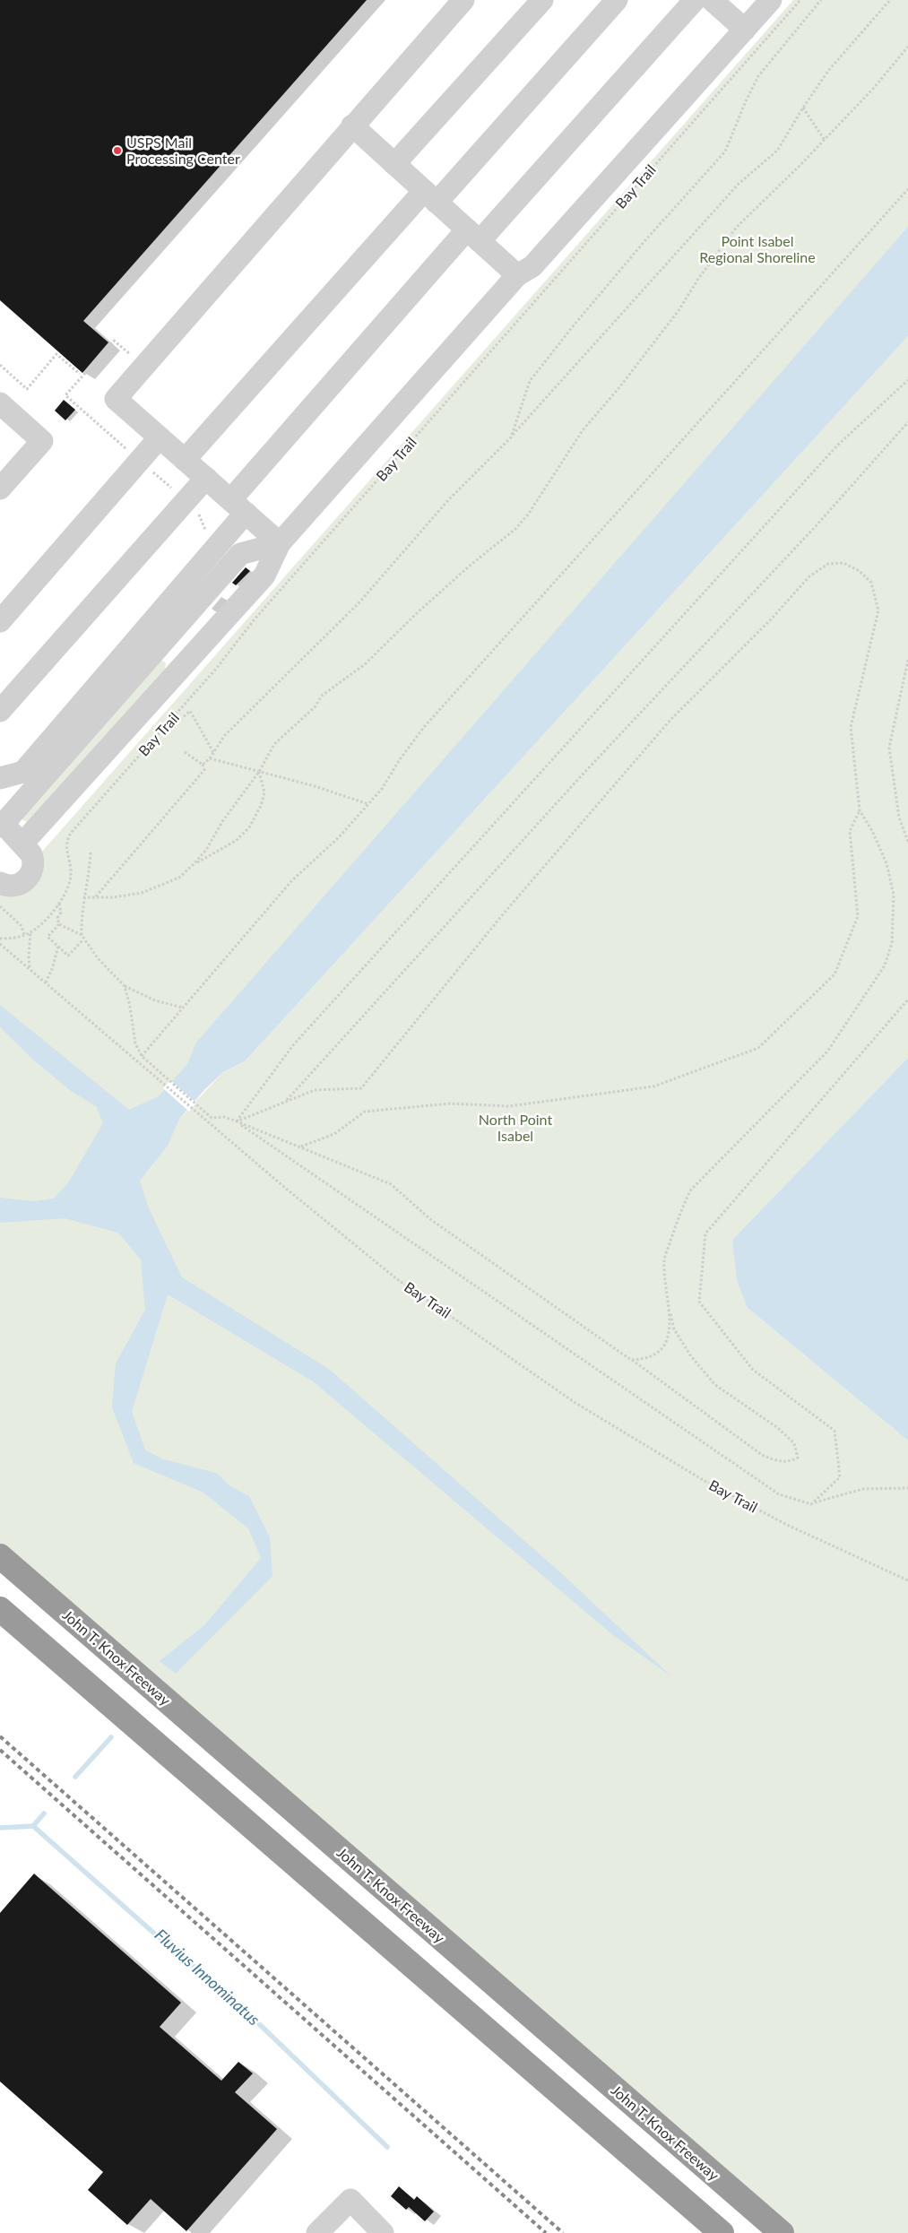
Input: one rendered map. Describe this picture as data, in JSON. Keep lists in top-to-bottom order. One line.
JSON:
{"streets":{"highway":["John T. Knox Freeway"],"path":["Bay Trail"]},"water":["Fluvius Innominatus"],"parks":["Point Isabel Regional Shoreline","North Point Isabel"],"places":["USPS Mail Processing Center"]}
